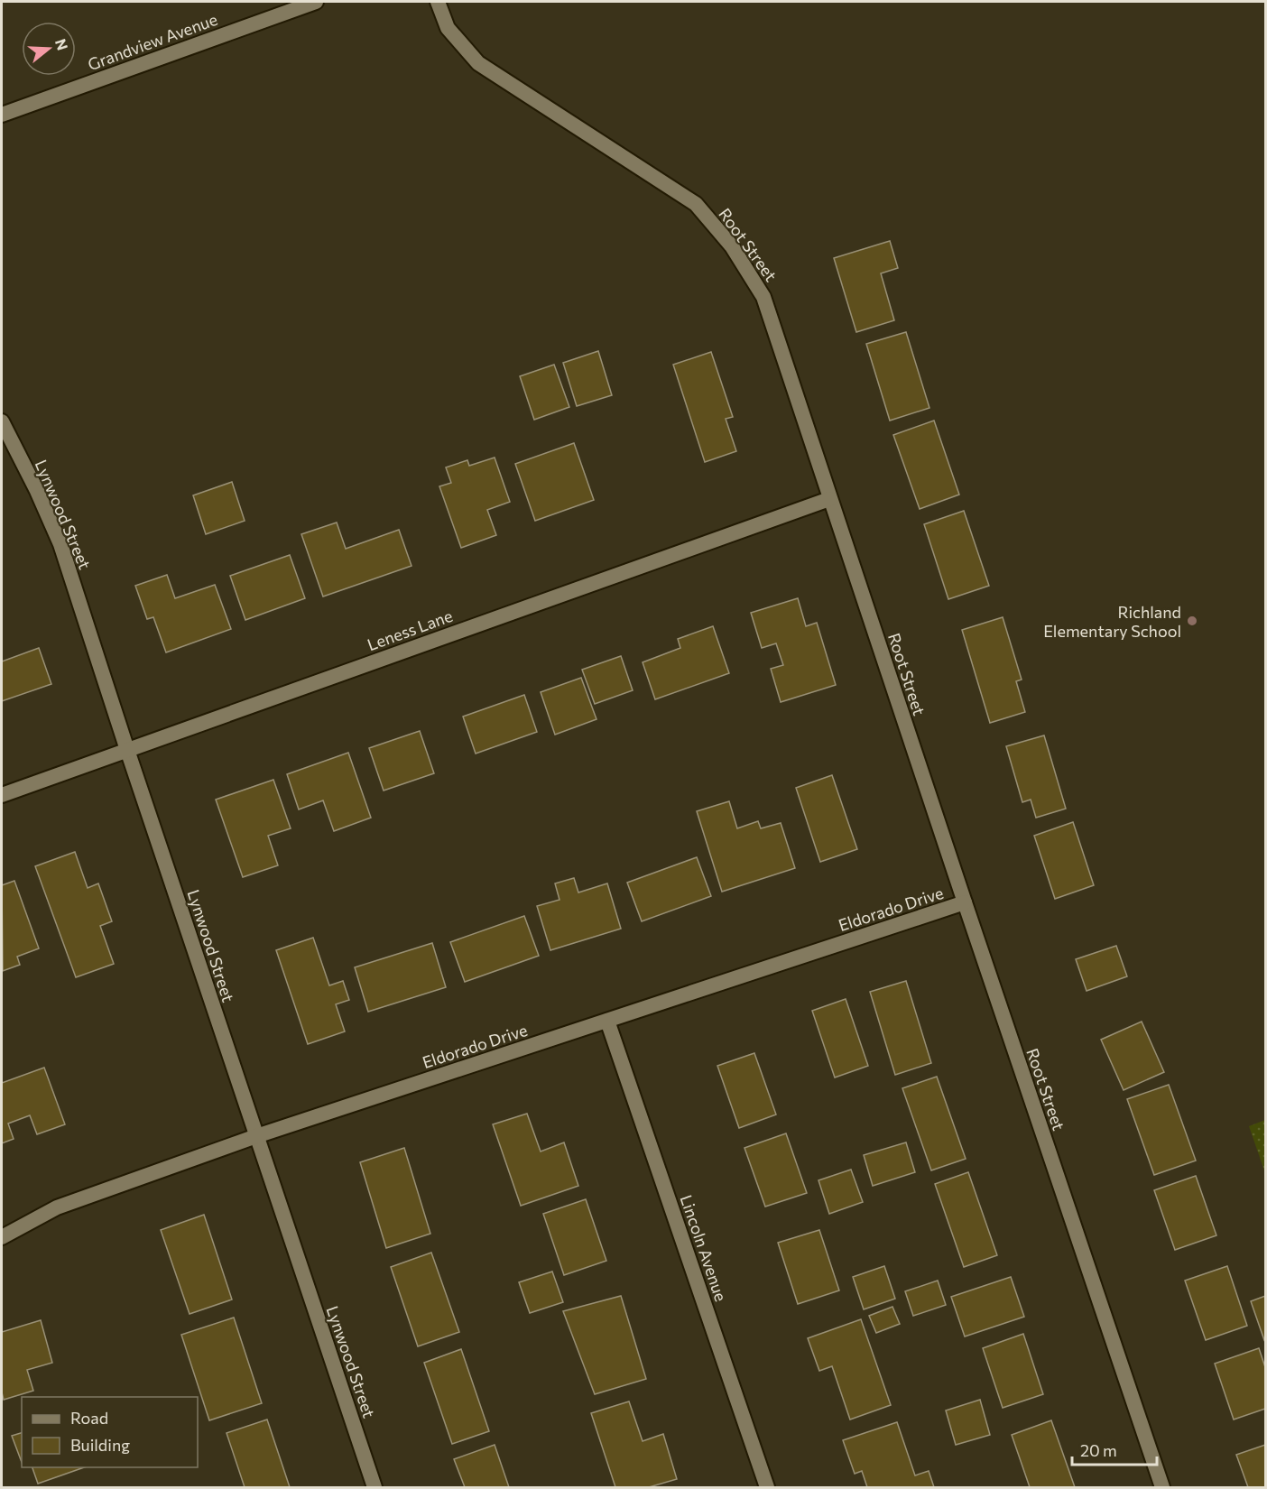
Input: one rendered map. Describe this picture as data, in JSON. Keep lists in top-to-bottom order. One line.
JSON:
{"streets":{"street":["Grandview Avenue","Root Street","Lynwood Street","Leness Lane","Eldorado Drive","Lincoln Avenue"]},"crossings":[["Root Street","Leness Lane"],["Root Street","Eldorado Drive"],["Lynwood Street","Leness Lane"],["Lynwood Street","Eldorado Drive"],["Eldorado Drive","Lincoln Avenue"]],"places":["Richland Elementary School"],"legend":["Road","Building"],"scale_bar":"20 m","north":"right"}
